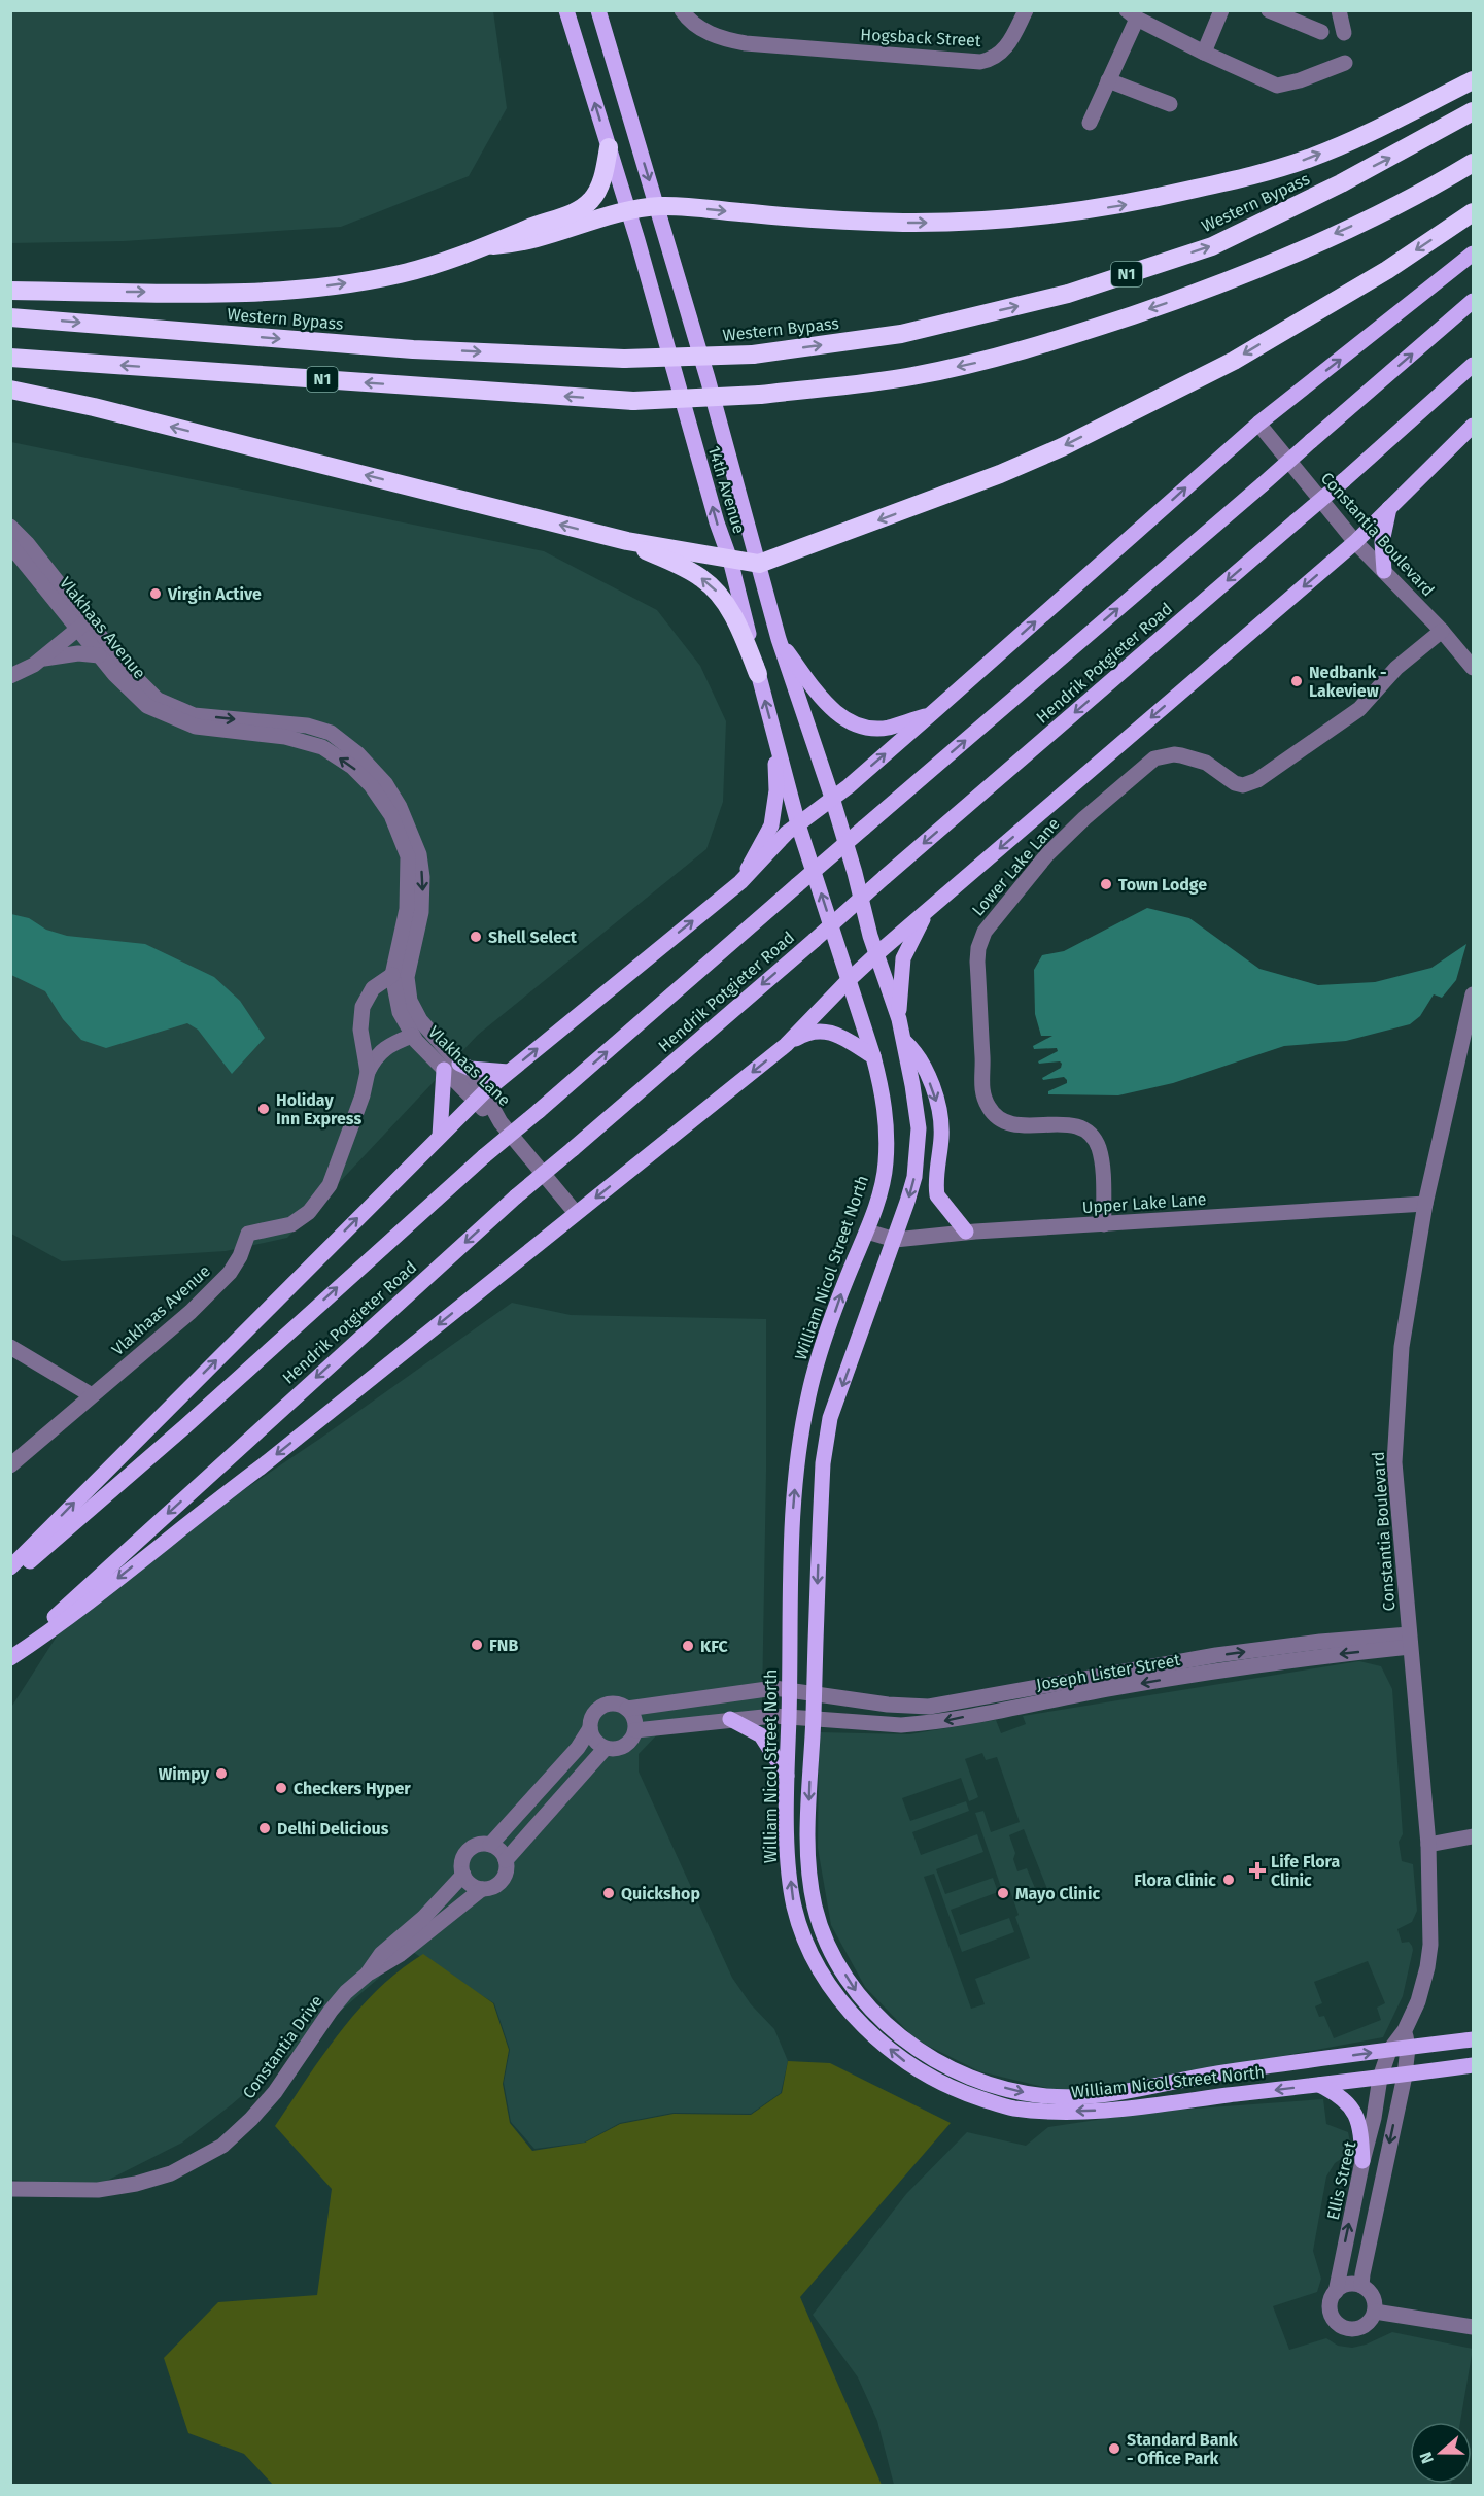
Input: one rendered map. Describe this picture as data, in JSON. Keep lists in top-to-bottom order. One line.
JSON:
{"streets":{"highway":["Western Bypass","N1"],"main road":["14th Avenue","Hendrik Potgieter Road","William Nicol Street North"],"street":["Hogsback Street","Constantia Boulevard","Vlakhaas Avenue","Lower Lake Lane","Vlakhaas Lane","Upper Lake Lane","Joseph Lister Street","Constantia Drive","Ellis Street"]},"crossings":[["14th Avenue","William Nicol Street North"],["Constantia Boulevard","Lower Lake Lane"],["Constantia Boulevard","Upper Lake Lane"],["Constantia Boulevard","William Nicol Street North"],["Constantia Boulevard","Joseph Lister Street"],["Constantia Boulevard","Ellis Street"],["Vlakhaas Avenue","Vlakhaas Lane"],["Lower Lake Lane","Upper Lake Lane"],["Upper Lake Lane","William Nicol Street North"],["William Nicol Street North","Joseph Lister Street"],["William Nicol Street North","Ellis Street"]],"places":{"other":["Virgin Active","Nedbank - Lakeview","Town Lodge","Shell Select","Holiday Inn Express","FNB","KFC","Wimpy","Checkers Hyper","Delhi Delicious","Flora Clinic","Quickshop","Mayo Clinic","Standard Bank - Office Park"],"health":["Life Flora Clinic"]},"north":"left"}
